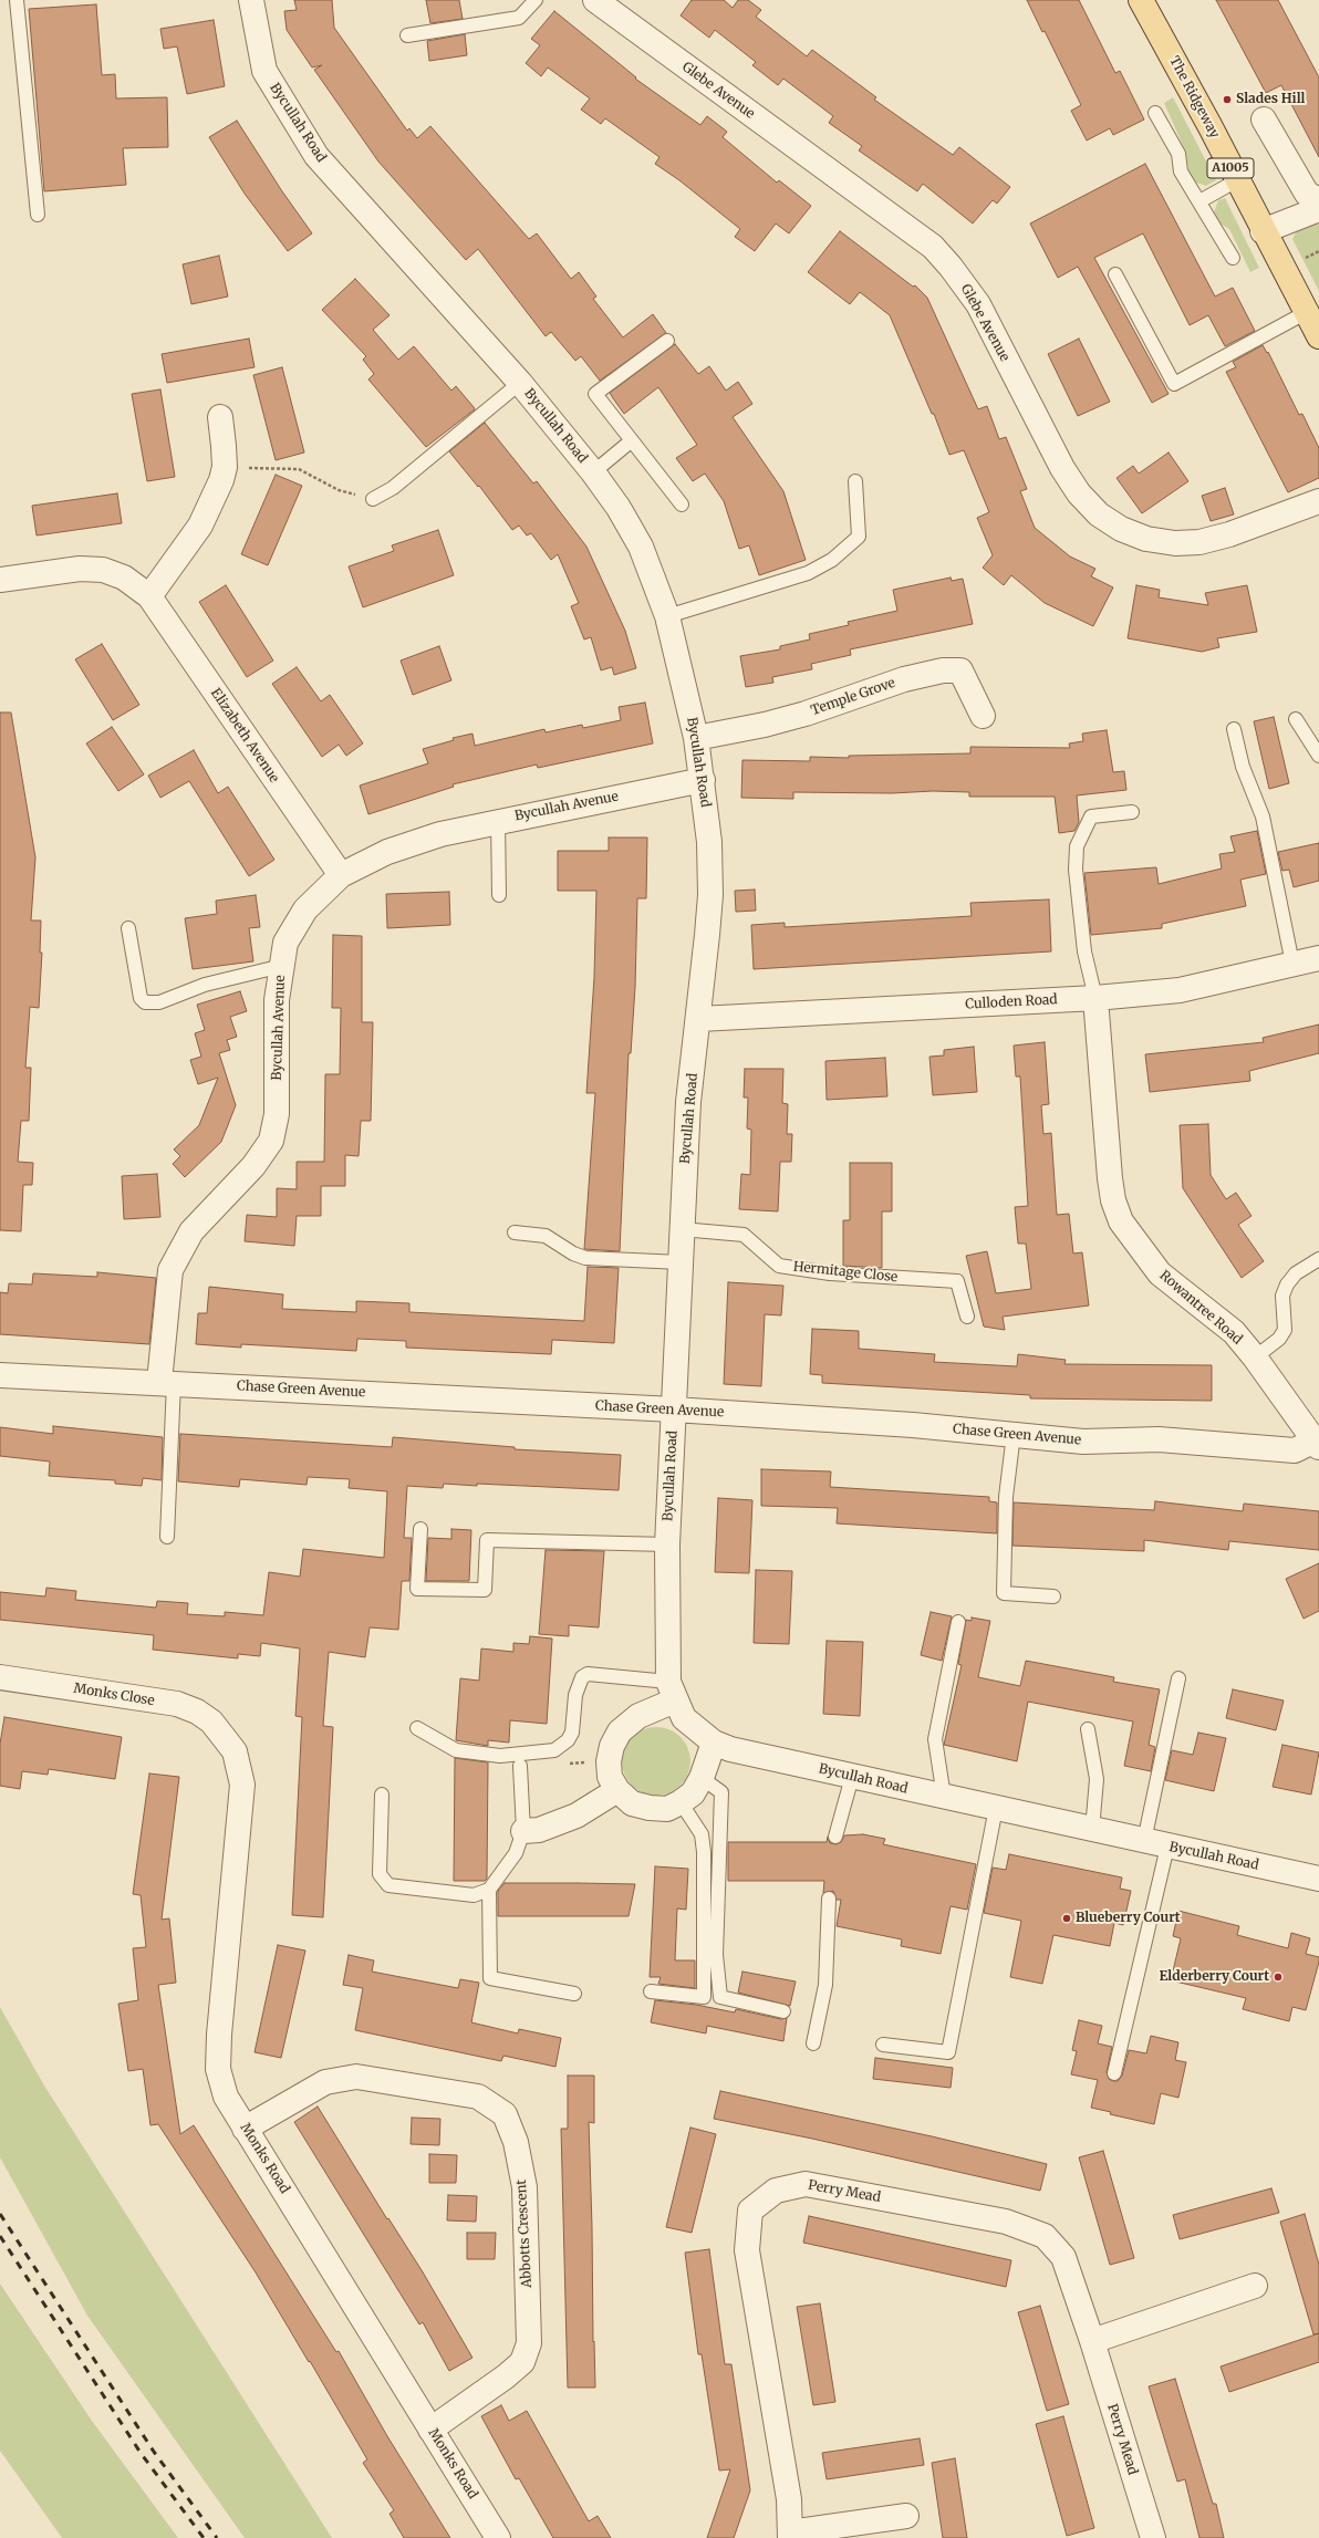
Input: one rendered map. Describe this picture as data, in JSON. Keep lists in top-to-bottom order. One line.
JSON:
{"streets":{"main road":["The Ridgeway","A1005"],"street":["Glebe Avenue","Bycullah Road","Temple Grove","Elizabeth Avenue","Bycullah Avenue","Culloden Road","Rowantree Road","Chase Green Avenue","Monks Close","Monks Road","Perry Mead","Abbotts Crescent"],"lane":["Hermitage Close"]},"crossings":[["Bycullah Road","Temple Grove"],["Bycullah Road","Bycullah Avenue"],["Bycullah Road","Culloden Road"],["Bycullah Road","Hermitage Close"],["Bycullah Road","Chase Green Avenue"],["Elizabeth Avenue","Bycullah Avenue"],["Bycullah Avenue","Chase Green Avenue"],["Culloden Road","Rowantree Road"],["Rowantree Road","Chase Green Avenue"],["Monks Close","Monks Road"],["Monks Road","Abbotts Crescent"]],"places":["Slades Hill","Blueberry Court","Elderberry Court"]}
